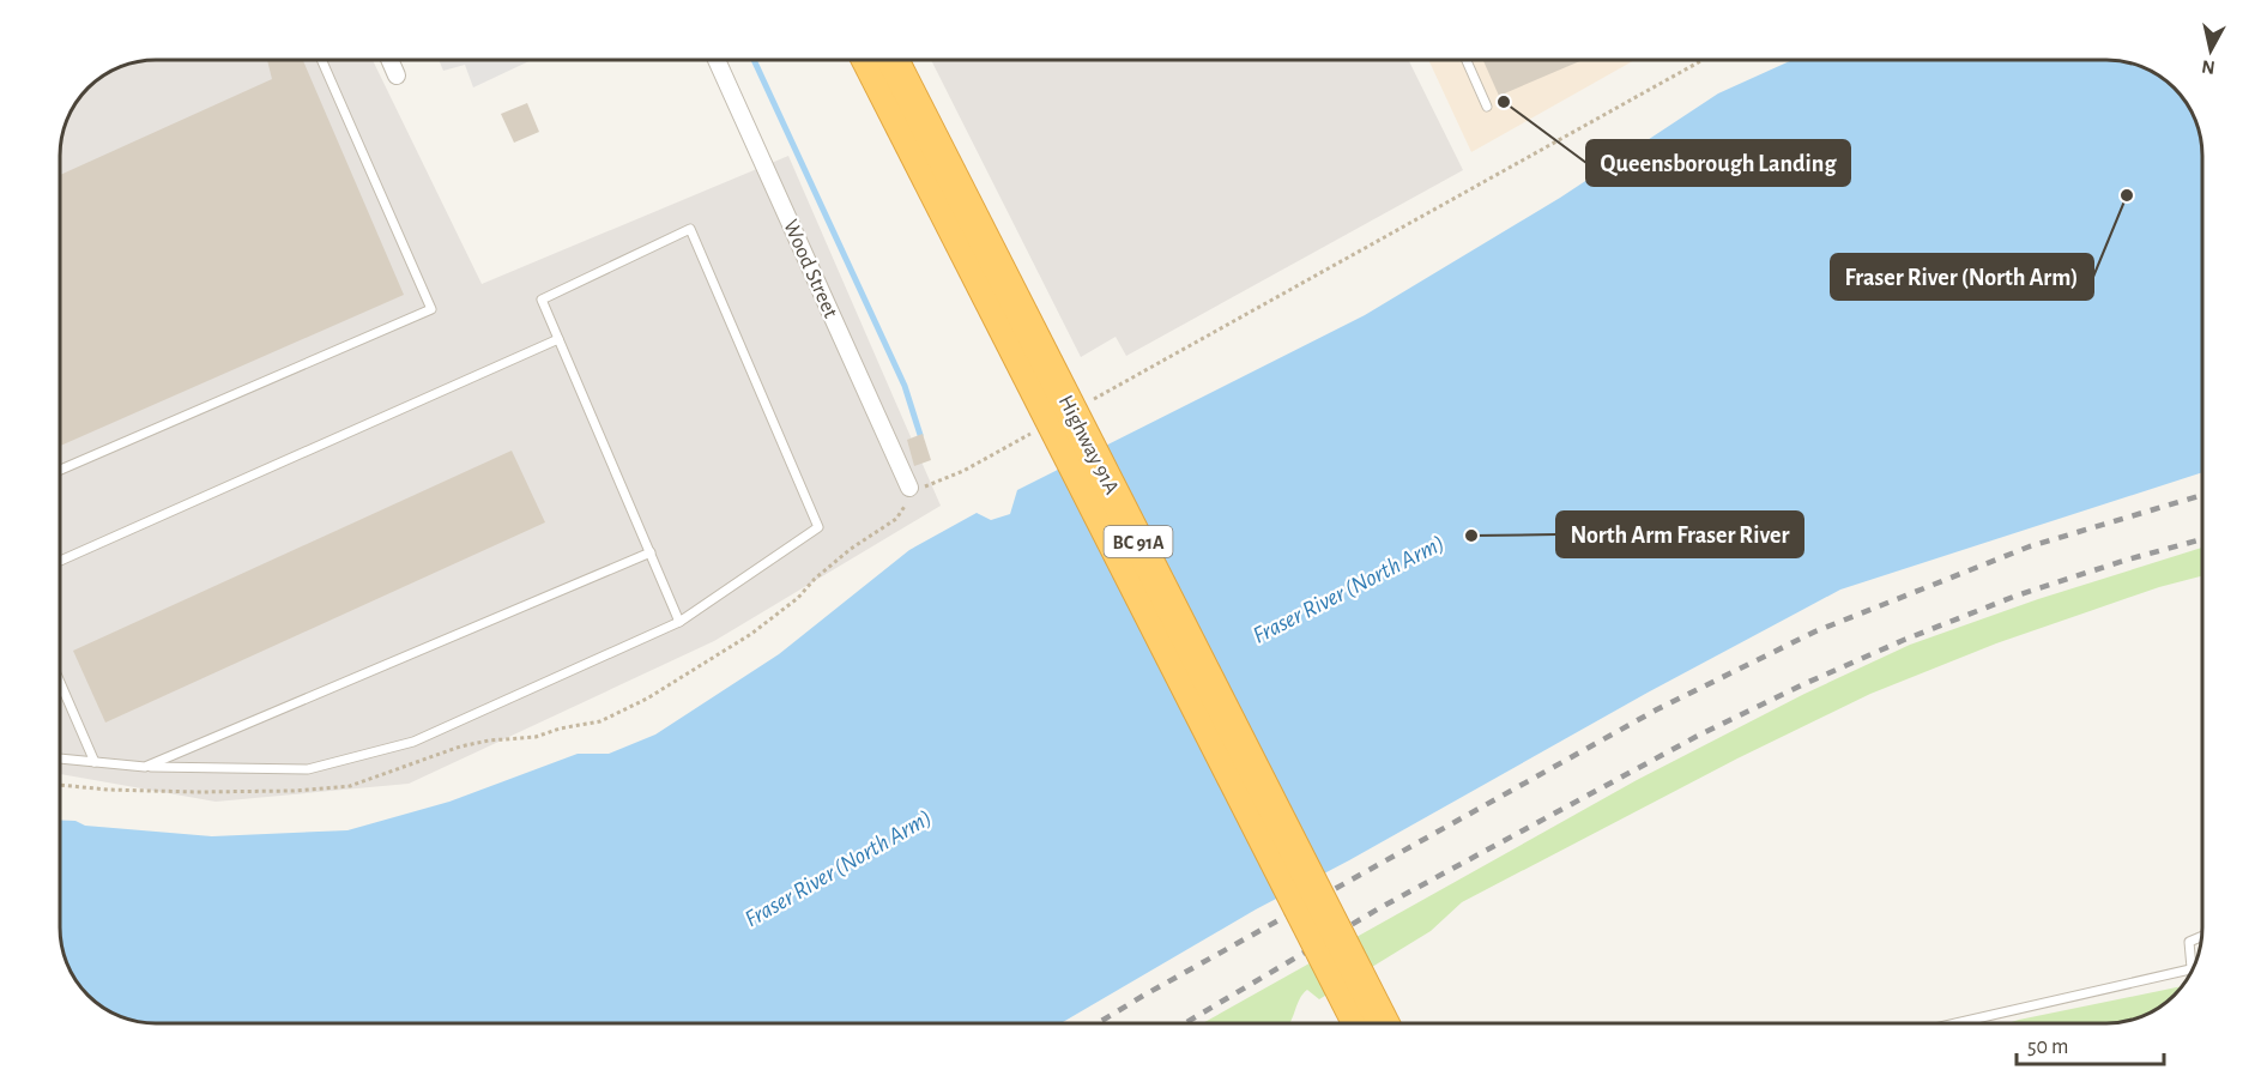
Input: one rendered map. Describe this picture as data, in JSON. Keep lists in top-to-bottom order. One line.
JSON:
{"streets":{"highway":["Highway 91A","BC 91A"],"street":["Wood Street"]},"water":["Fraser River (North Arm)"],"places":["Queensborough Landing","Fraser River (North Arm)","North Arm Fraser River"],"scale_bar":"50 m","north":"bottom"}
